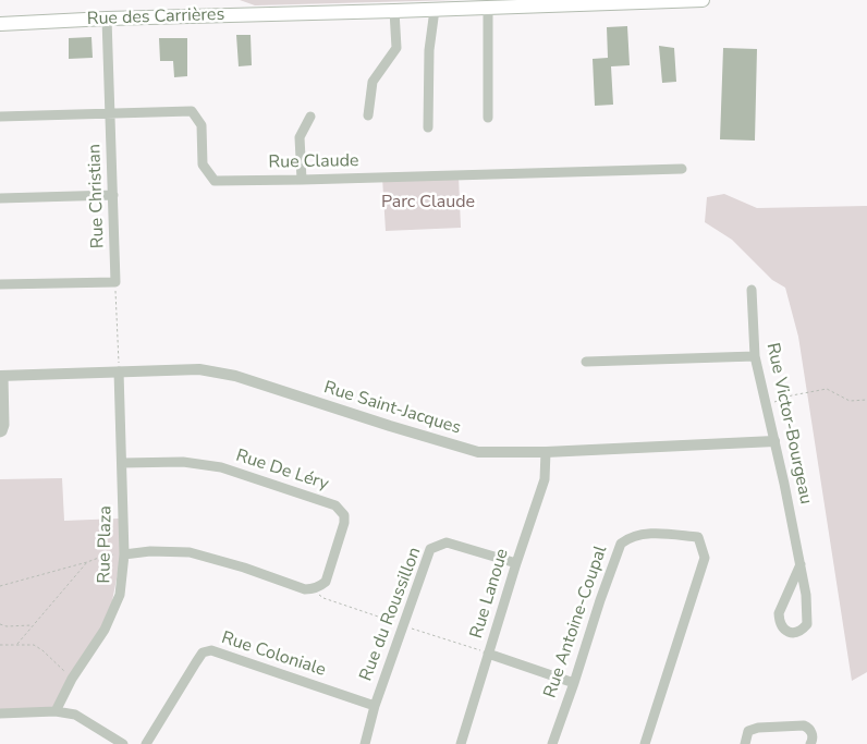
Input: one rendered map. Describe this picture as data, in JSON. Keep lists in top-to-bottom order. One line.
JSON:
{"streets":{"main road":["Rue des Carrières"],"street":["Rue Claude","Rue Christian","Rue Saint-Jacques","Rue Victor-Bourgeau","Rue De Léry","Rue Plaza","Rue Lanoue","Rue du Roussillon","Rue Antoine-Coupal","Rue Coloniale"]},"crossings":[["Rue des Carrières","Rue Christian"],["Rue Claude","Rue Christian"],["Rue Saint-Jacques","Rue Victor-Bourgeau"],["Rue Saint-Jacques","Rue Plaza"],["Rue Saint-Jacques","Rue Lanoue"],["Rue De Léry","Rue Plaza"],["Rue Lanoue","Rue du Roussillon"],["Rue du Roussillon","Rue Coloniale"]],"parks":["Parc Claude"]}
